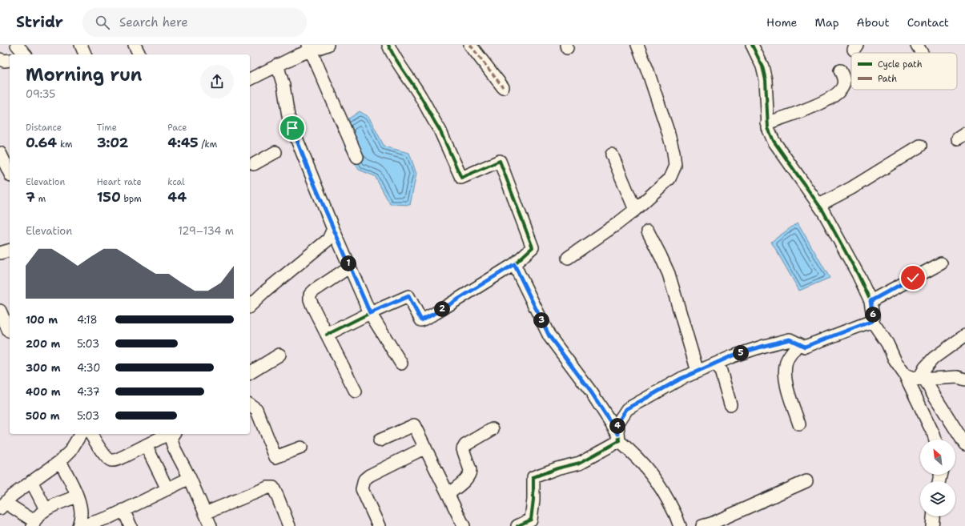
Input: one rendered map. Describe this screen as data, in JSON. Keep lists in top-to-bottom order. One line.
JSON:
{"legend":["Cycle path","Path"],"north":"top left","page":{"header":"Stridr","search":"Search here","nav":["Home","Map","About","Contact"],"heading":["Morning run","09:35"],"stats":[["Distance","0.64 km"],["Time","3:02"],["Pace","4:45 /km"],["Elevation","7 m"],["Heart rate","150 bpm"],["kcal","44"]],"chart":["Elevation","129–134 m"],"pins":["1","2","6","3","5","4"],"list":[{"name":"100 m","note":"4:18"},{"name":"200 m","note":"5:03"},{"name":"300 m","note":"4:30"},{"name":"400 m","note":"4:37"},{"name":"500 m","note":"5:03"}]}}
